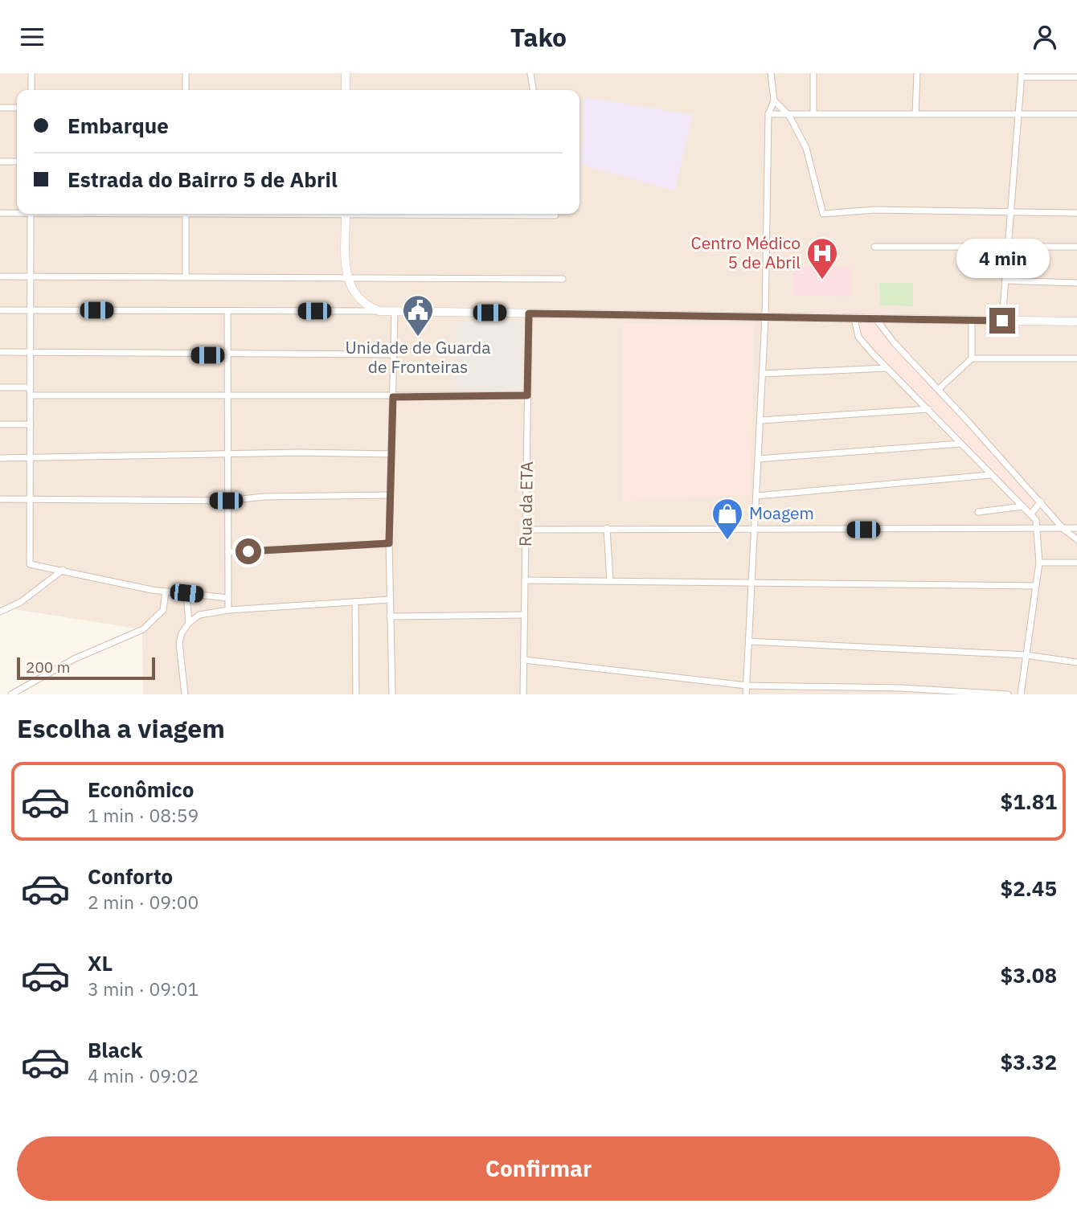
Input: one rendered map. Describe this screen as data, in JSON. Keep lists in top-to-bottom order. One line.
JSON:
{"streets":{"street":["Rua da ETA"]},"places":{"hospital":["Centro Médico 5 de Abril"],"public building":["Unidade de Guarda de Fronteiras"],"shop":["Moagem"]},"scale_bar":"200 m","page":{"header":"Tako","banner":["Embarque","Estrada do Bairro 5 de Abril"],"bubble":"4 min","scale":"200 m","heading":"Escolha a viagem","list":[{"name":"Econômico","note":"1 min · 08:59","value":"$1.81"},{"name":"Conforto","note":"2 min · 09:00","value":"$2.45"},{"name":"XL","note":"3 min · 09:01","value":"$3.08"},{"name":"Black","note":"4 min · 09:02","value":"$3.32"}],"buttons":"Confirmar"}}
